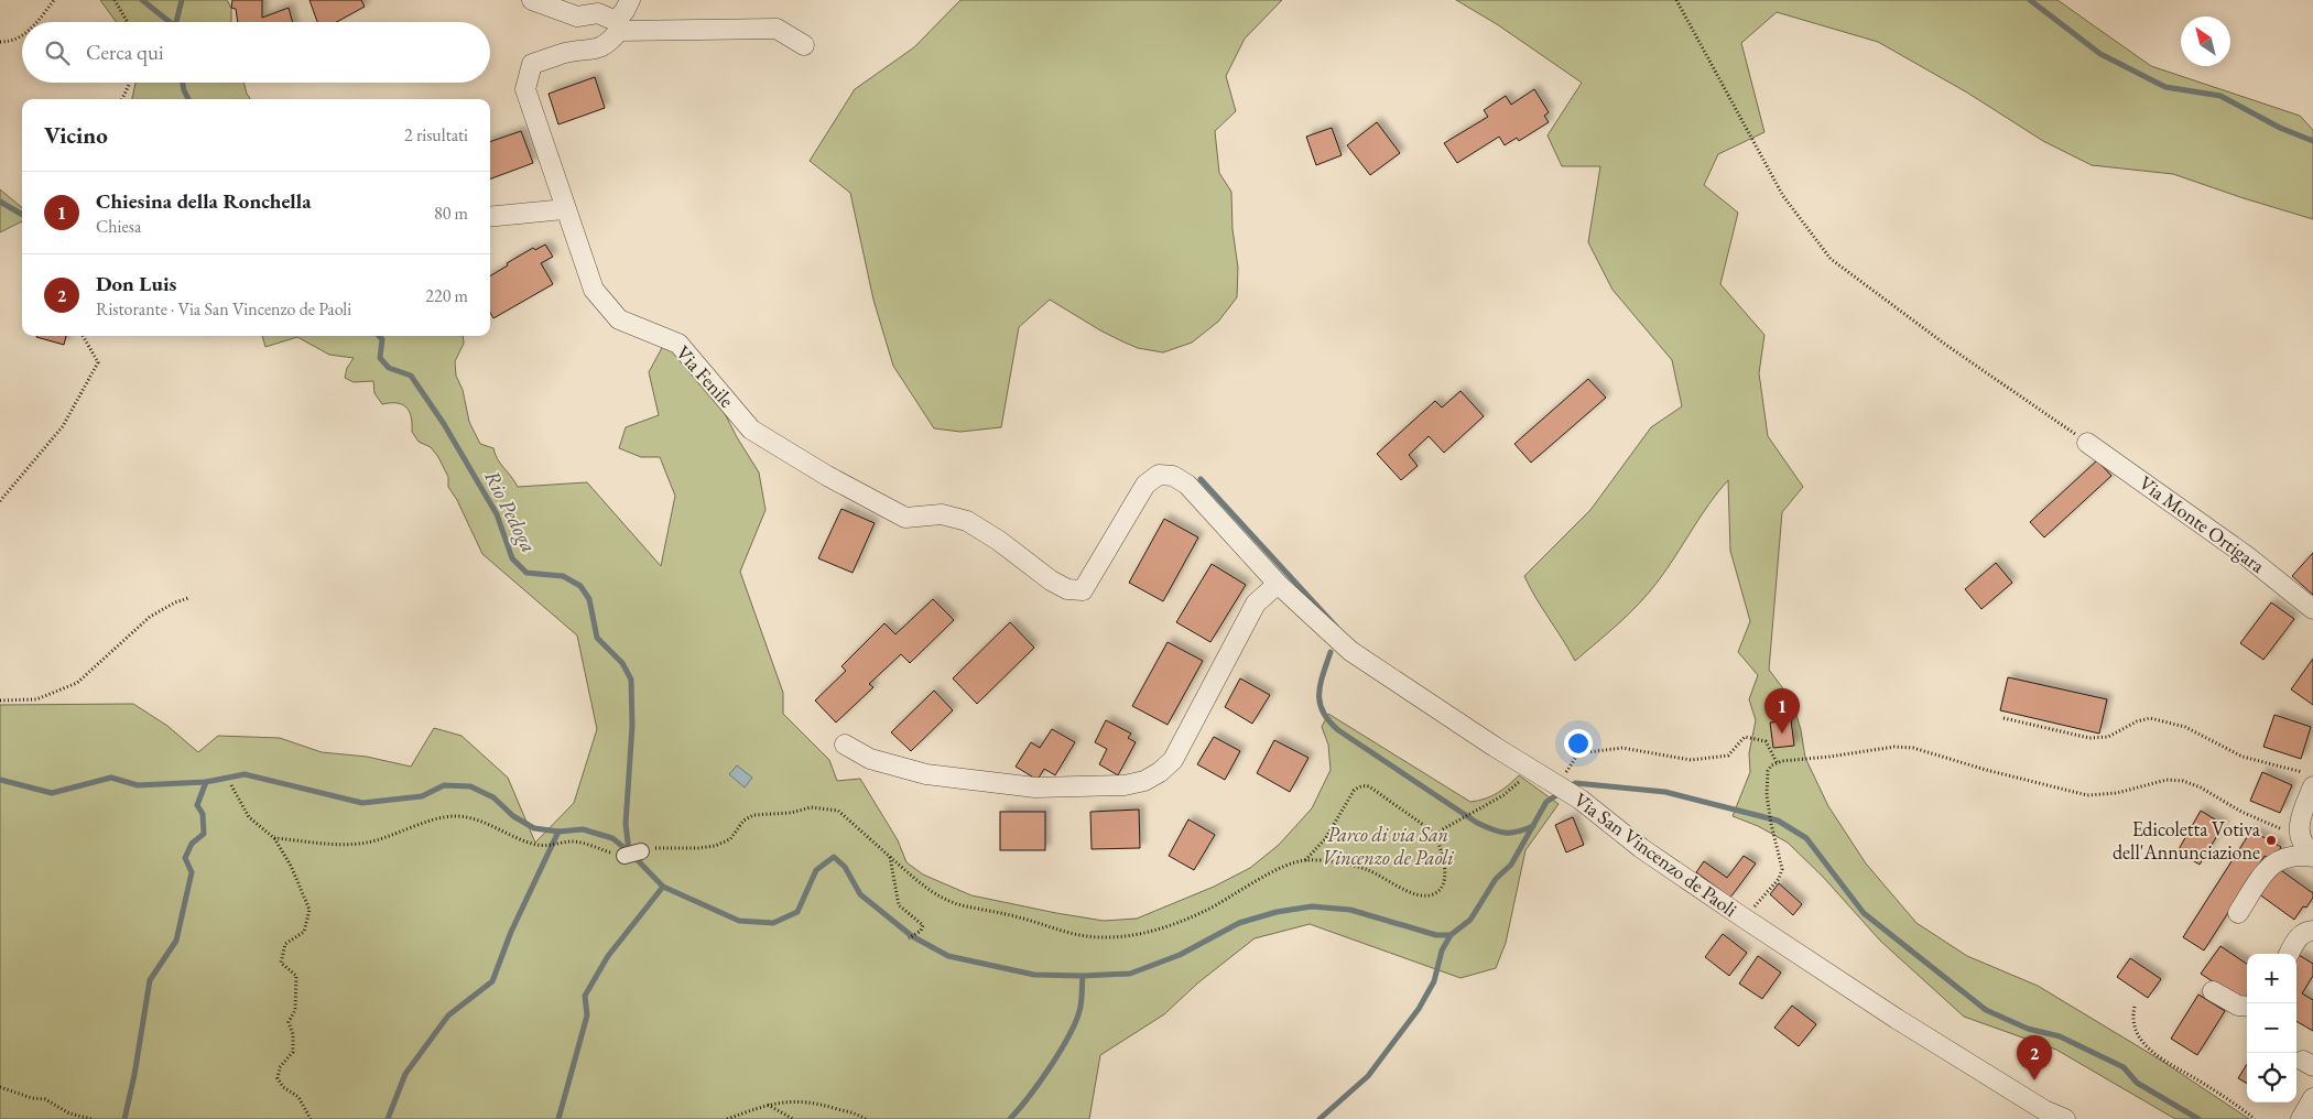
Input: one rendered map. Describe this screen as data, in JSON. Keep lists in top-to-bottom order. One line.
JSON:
{"streets":{"street":["Via Fenile","Via Monte Ortigara","Via San Vincenzo de Paoli"]},"crossings":[["Via Fenile","Via San Vincenzo de Paoli"]],"water":["Rio Pedoga"],"parks":["Parco di via San Vincenzo de Paoli"],"places":["Edicoletta Votiva dell'Annunciazione"],"north":"top left","page":{"search":"Cerca qui","heading":["Vicino","2 risultati"],"list":[{"mark":"1","name":"Chiesina della Ronchella","note":"Chiesa","value":"80 m"},{"mark":"2","name":"Don Luis","note":"Ristorante · Via San Vincenzo de Paoli","value":"220 m"}],"pins":["1","2"],"map_buttons":["+","−"]}}
